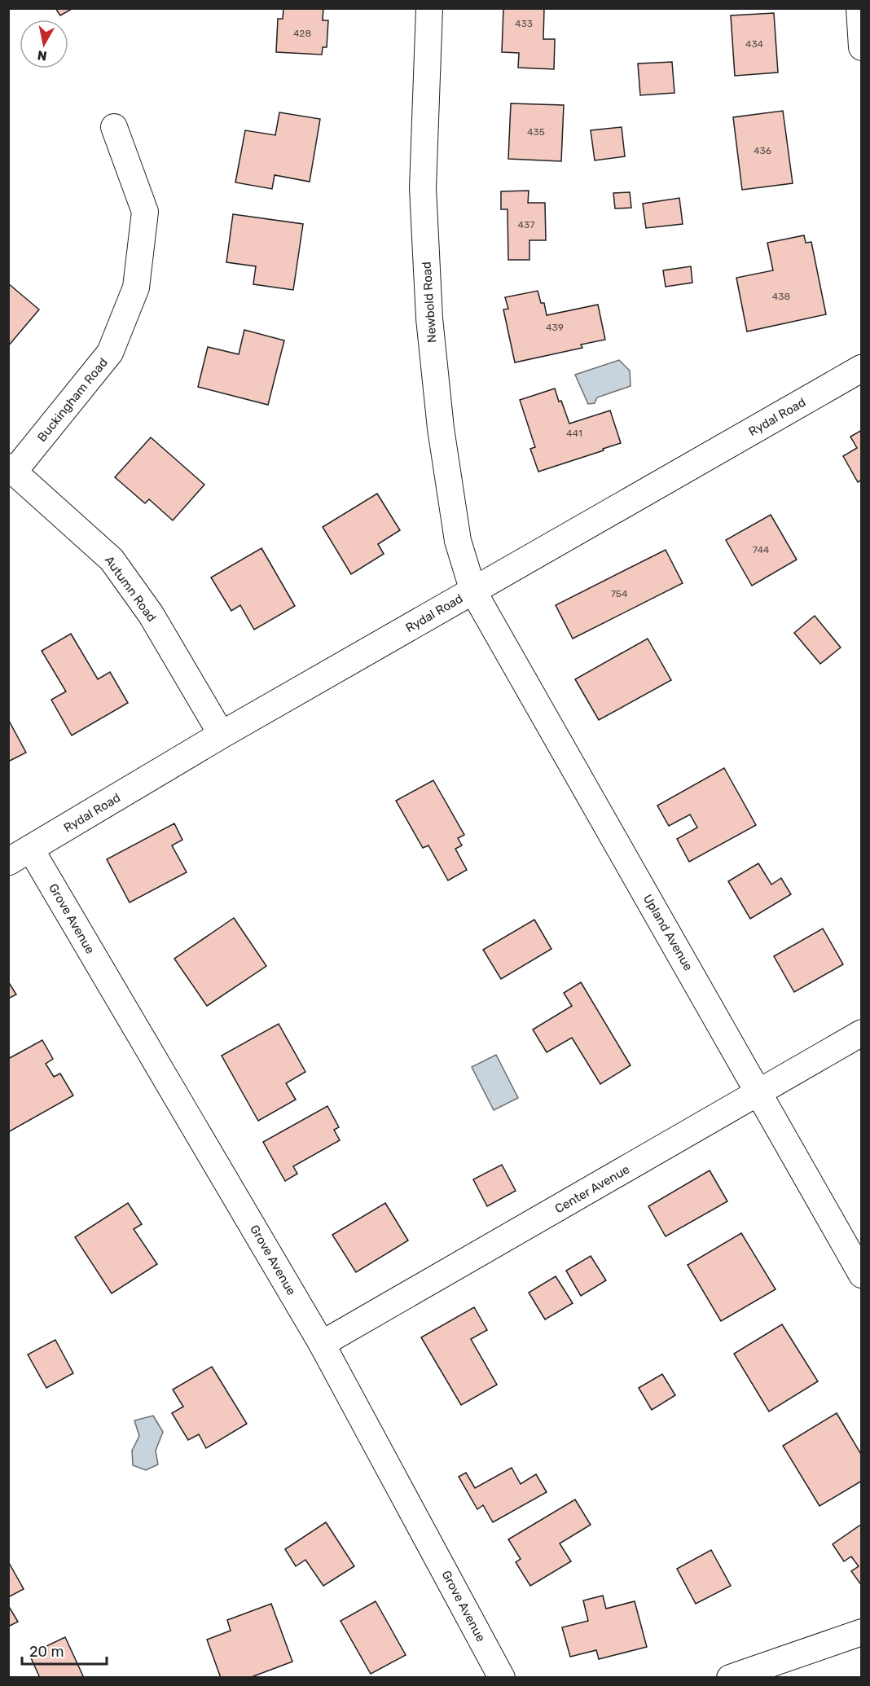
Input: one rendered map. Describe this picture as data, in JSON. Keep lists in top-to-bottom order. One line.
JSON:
{"streets":{"street":["Newbold Road","Buckingham Road","Rydal Road","Autumn Road","Grove Avenue","Upland Avenue","Center Avenue"]},"crossings":[["Newbold Road","Rydal Road"],["Newbold Road","Upland Avenue"],["Buckingham Road","Autumn Road"],["Rydal Road","Autumn Road"],["Rydal Road","Grove Avenue"],["Rydal Road","Upland Avenue"],["Grove Avenue","Center Avenue"],["Upland Avenue","Center Avenue"]],"house_numbers":["433","428","434","435","436","437","438","439","441","744","754"],"scale_bar":"20 m","north":"bottom"}
